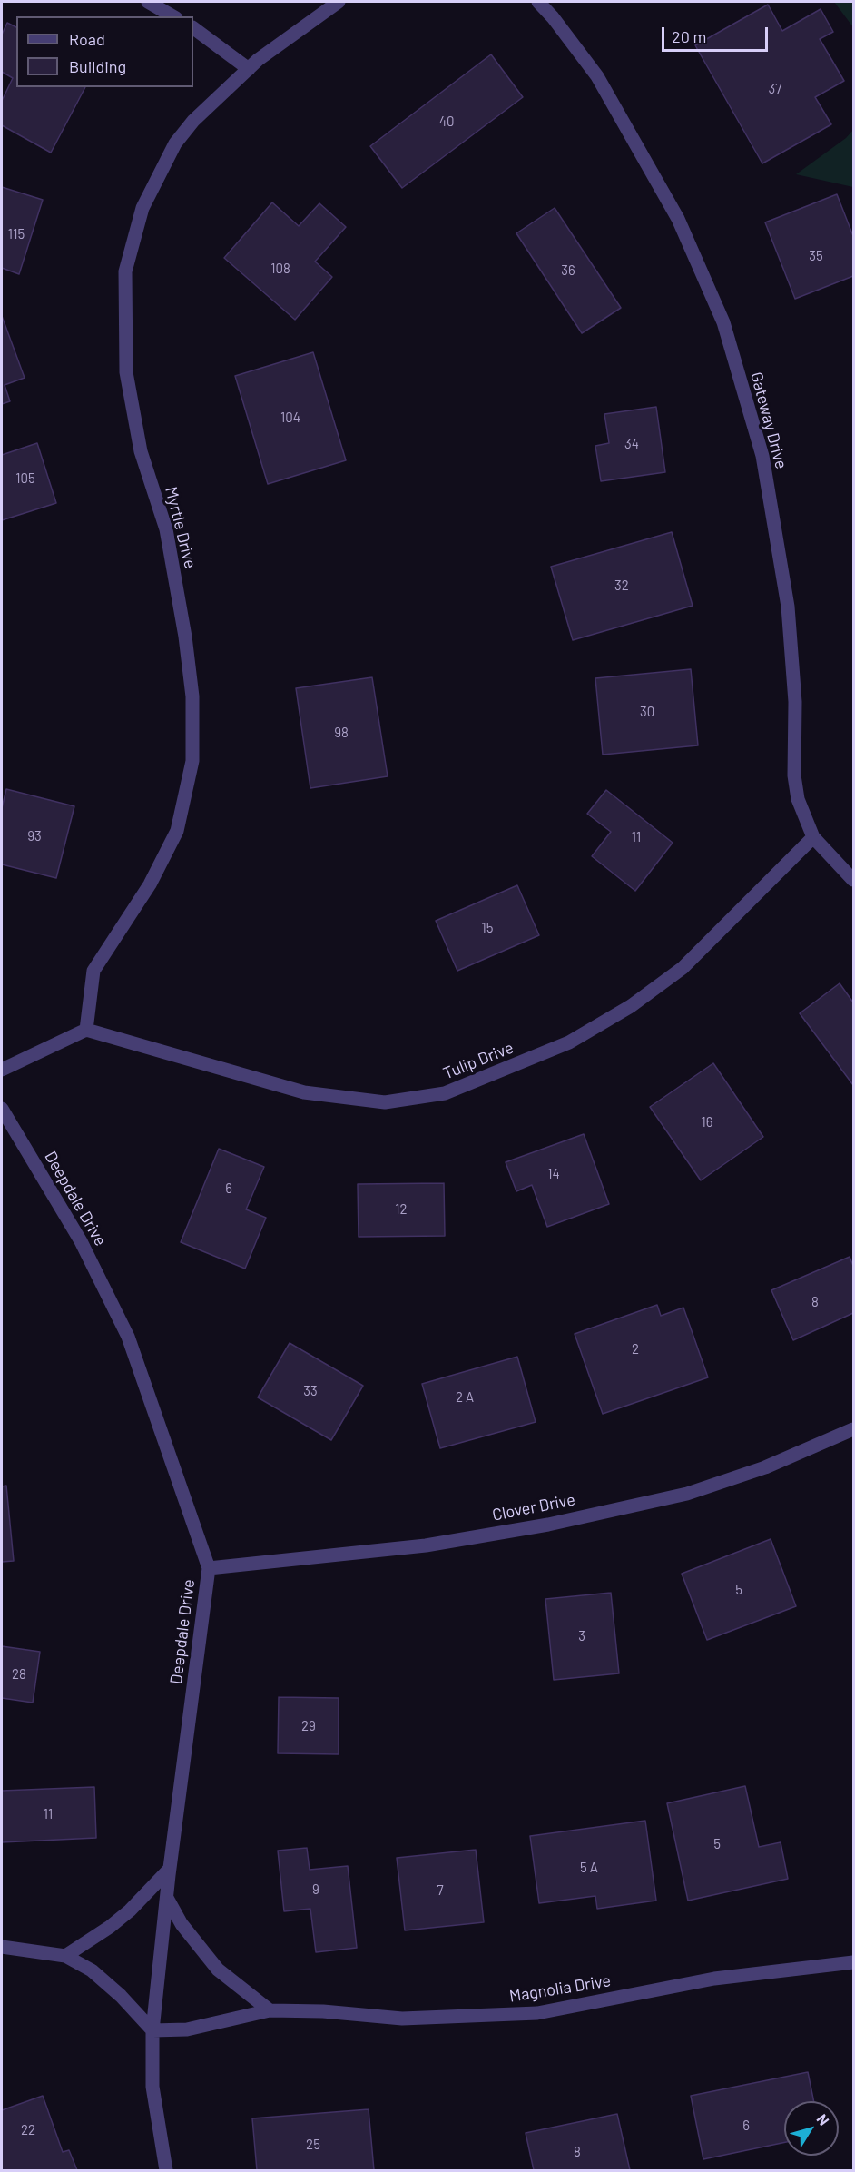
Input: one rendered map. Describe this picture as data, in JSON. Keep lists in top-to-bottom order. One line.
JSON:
{"streets":{"street":["Gateway Drive","Myrtle Drive","Tulip Drive","Deepdale Drive","Clover Drive","Magnolia Drive"]},"crossings":[["Gateway Drive","Tulip Drive"],["Myrtle Drive","Tulip Drive"],["Deepdale Drive","Clover Drive"],["Deepdale Drive","Magnolia Drive"]],"house_numbers":["37","40","115","35","108","36","104","34","105","32","30","98","93","11","15","16","14","6","12","8","2","33","2 A","5","3","28","29","11","5","5 A","9","7","6","22","25","8"],"legend":["Road","Building"],"scale_bar":"20 m","north":"top right"}
